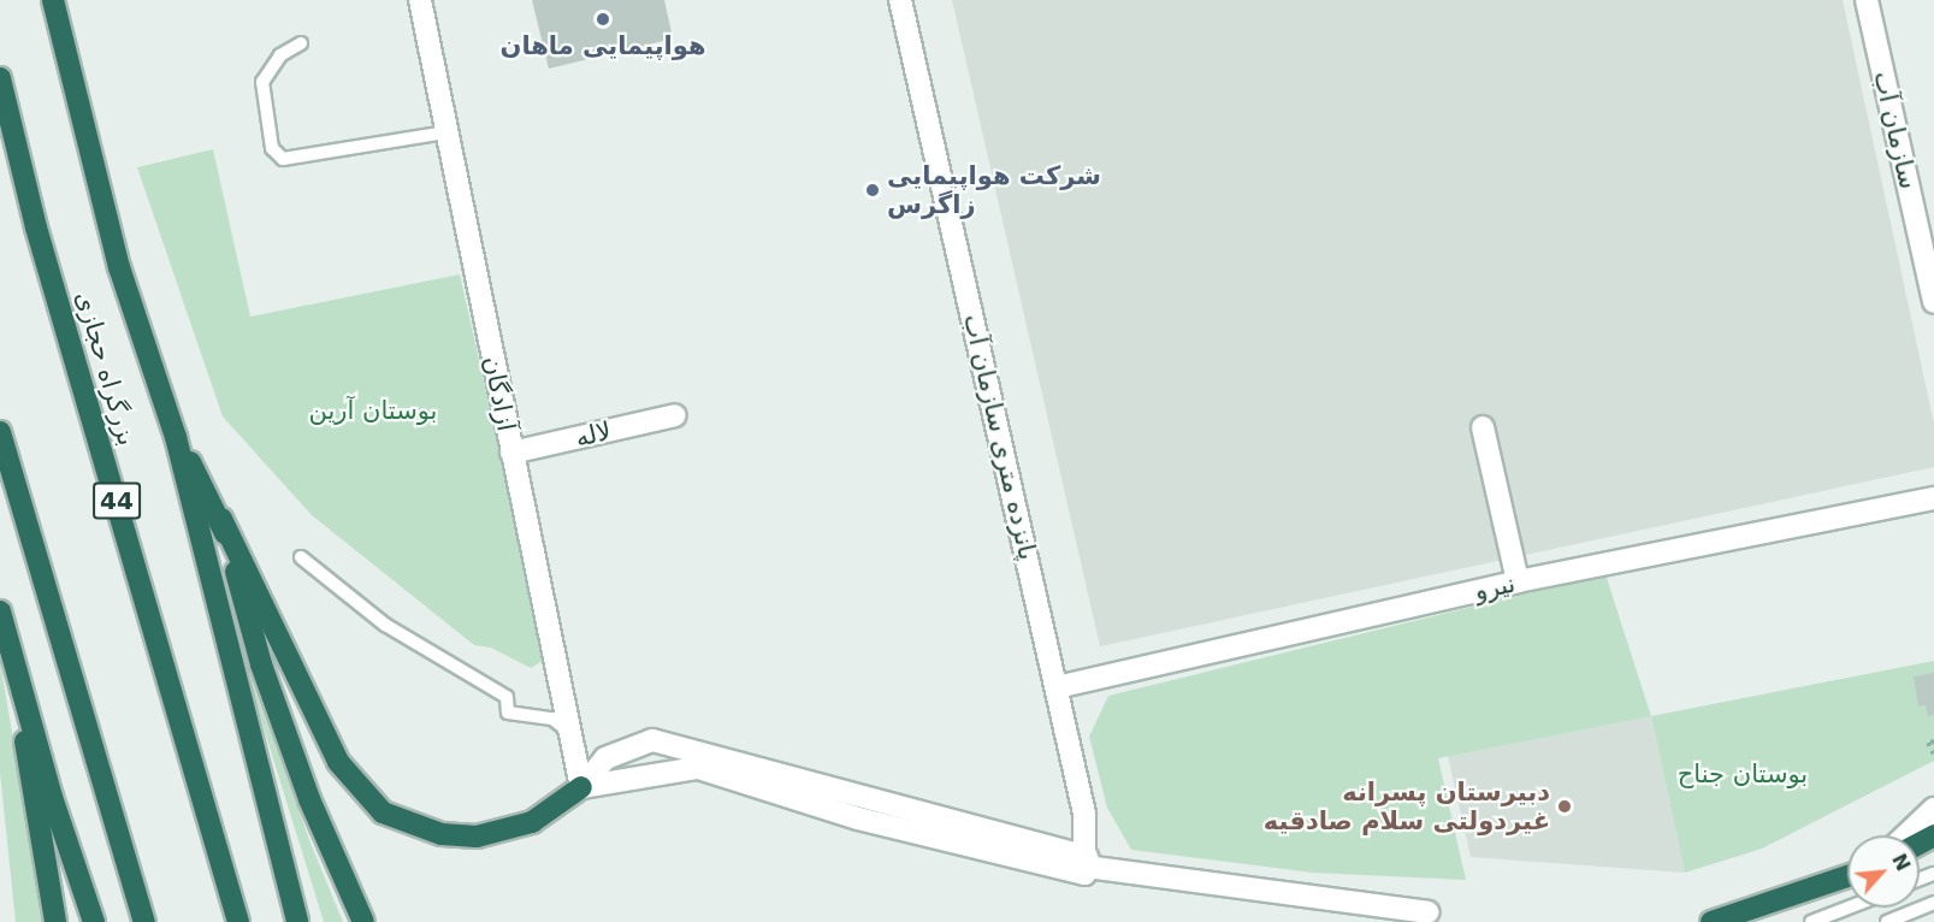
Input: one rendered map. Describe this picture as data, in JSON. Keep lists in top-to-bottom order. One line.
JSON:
{"streets":{"highway":["بزرگراه حجازی","44"],"street":["سازمان آب","آزادگان","لاله","پانزده متری سازمان آب","نیرو"]},"crossings":[["آزادگان","لاله"],["پانزده متری سازمان آب","نیرو"]],"parks":["بوستان آرین","بوستان جناح"],"places":["هواپیمایی ماهان","شرکت هواپیمایی زاگرس","دبیرستان پسرانه غیردولتی سلام صادقیه"],"north":"top right"}
